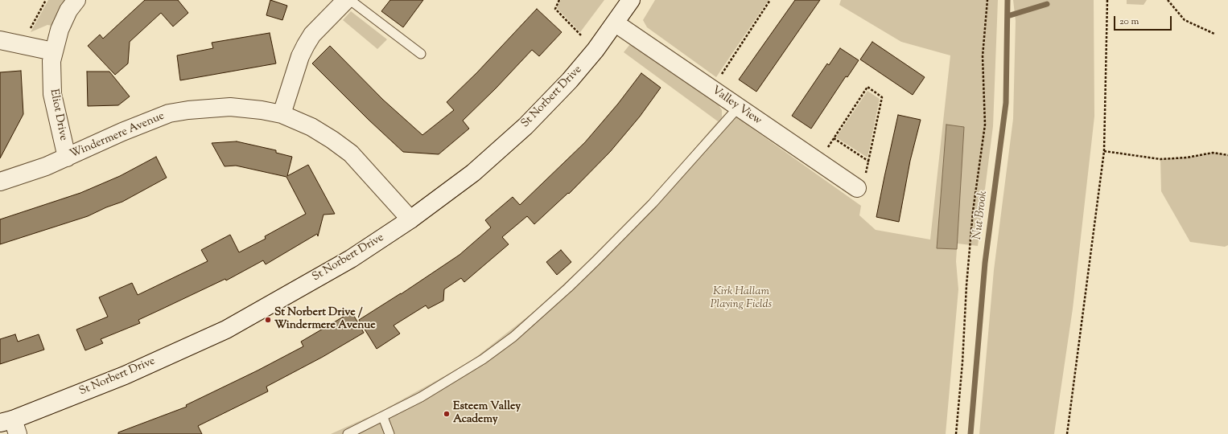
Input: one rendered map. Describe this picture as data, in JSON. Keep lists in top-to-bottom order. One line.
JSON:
{"streets":{"street":["St Norbert Drive","Valley View","Eliot Drive","Windermere Avenue"]},"crossings":[["St Norbert Drive","Valley View"],["St Norbert Drive","Windermere Avenue"],["Eliot Drive","Windermere Avenue"]],"water":["Nut Brook"],"parks":["Kirk Hallam Playing Fields"],"places":["St Norbert Drive / Windermere Avenue","Esteem Valley Academy"],"scale_bar":"20 m"}
